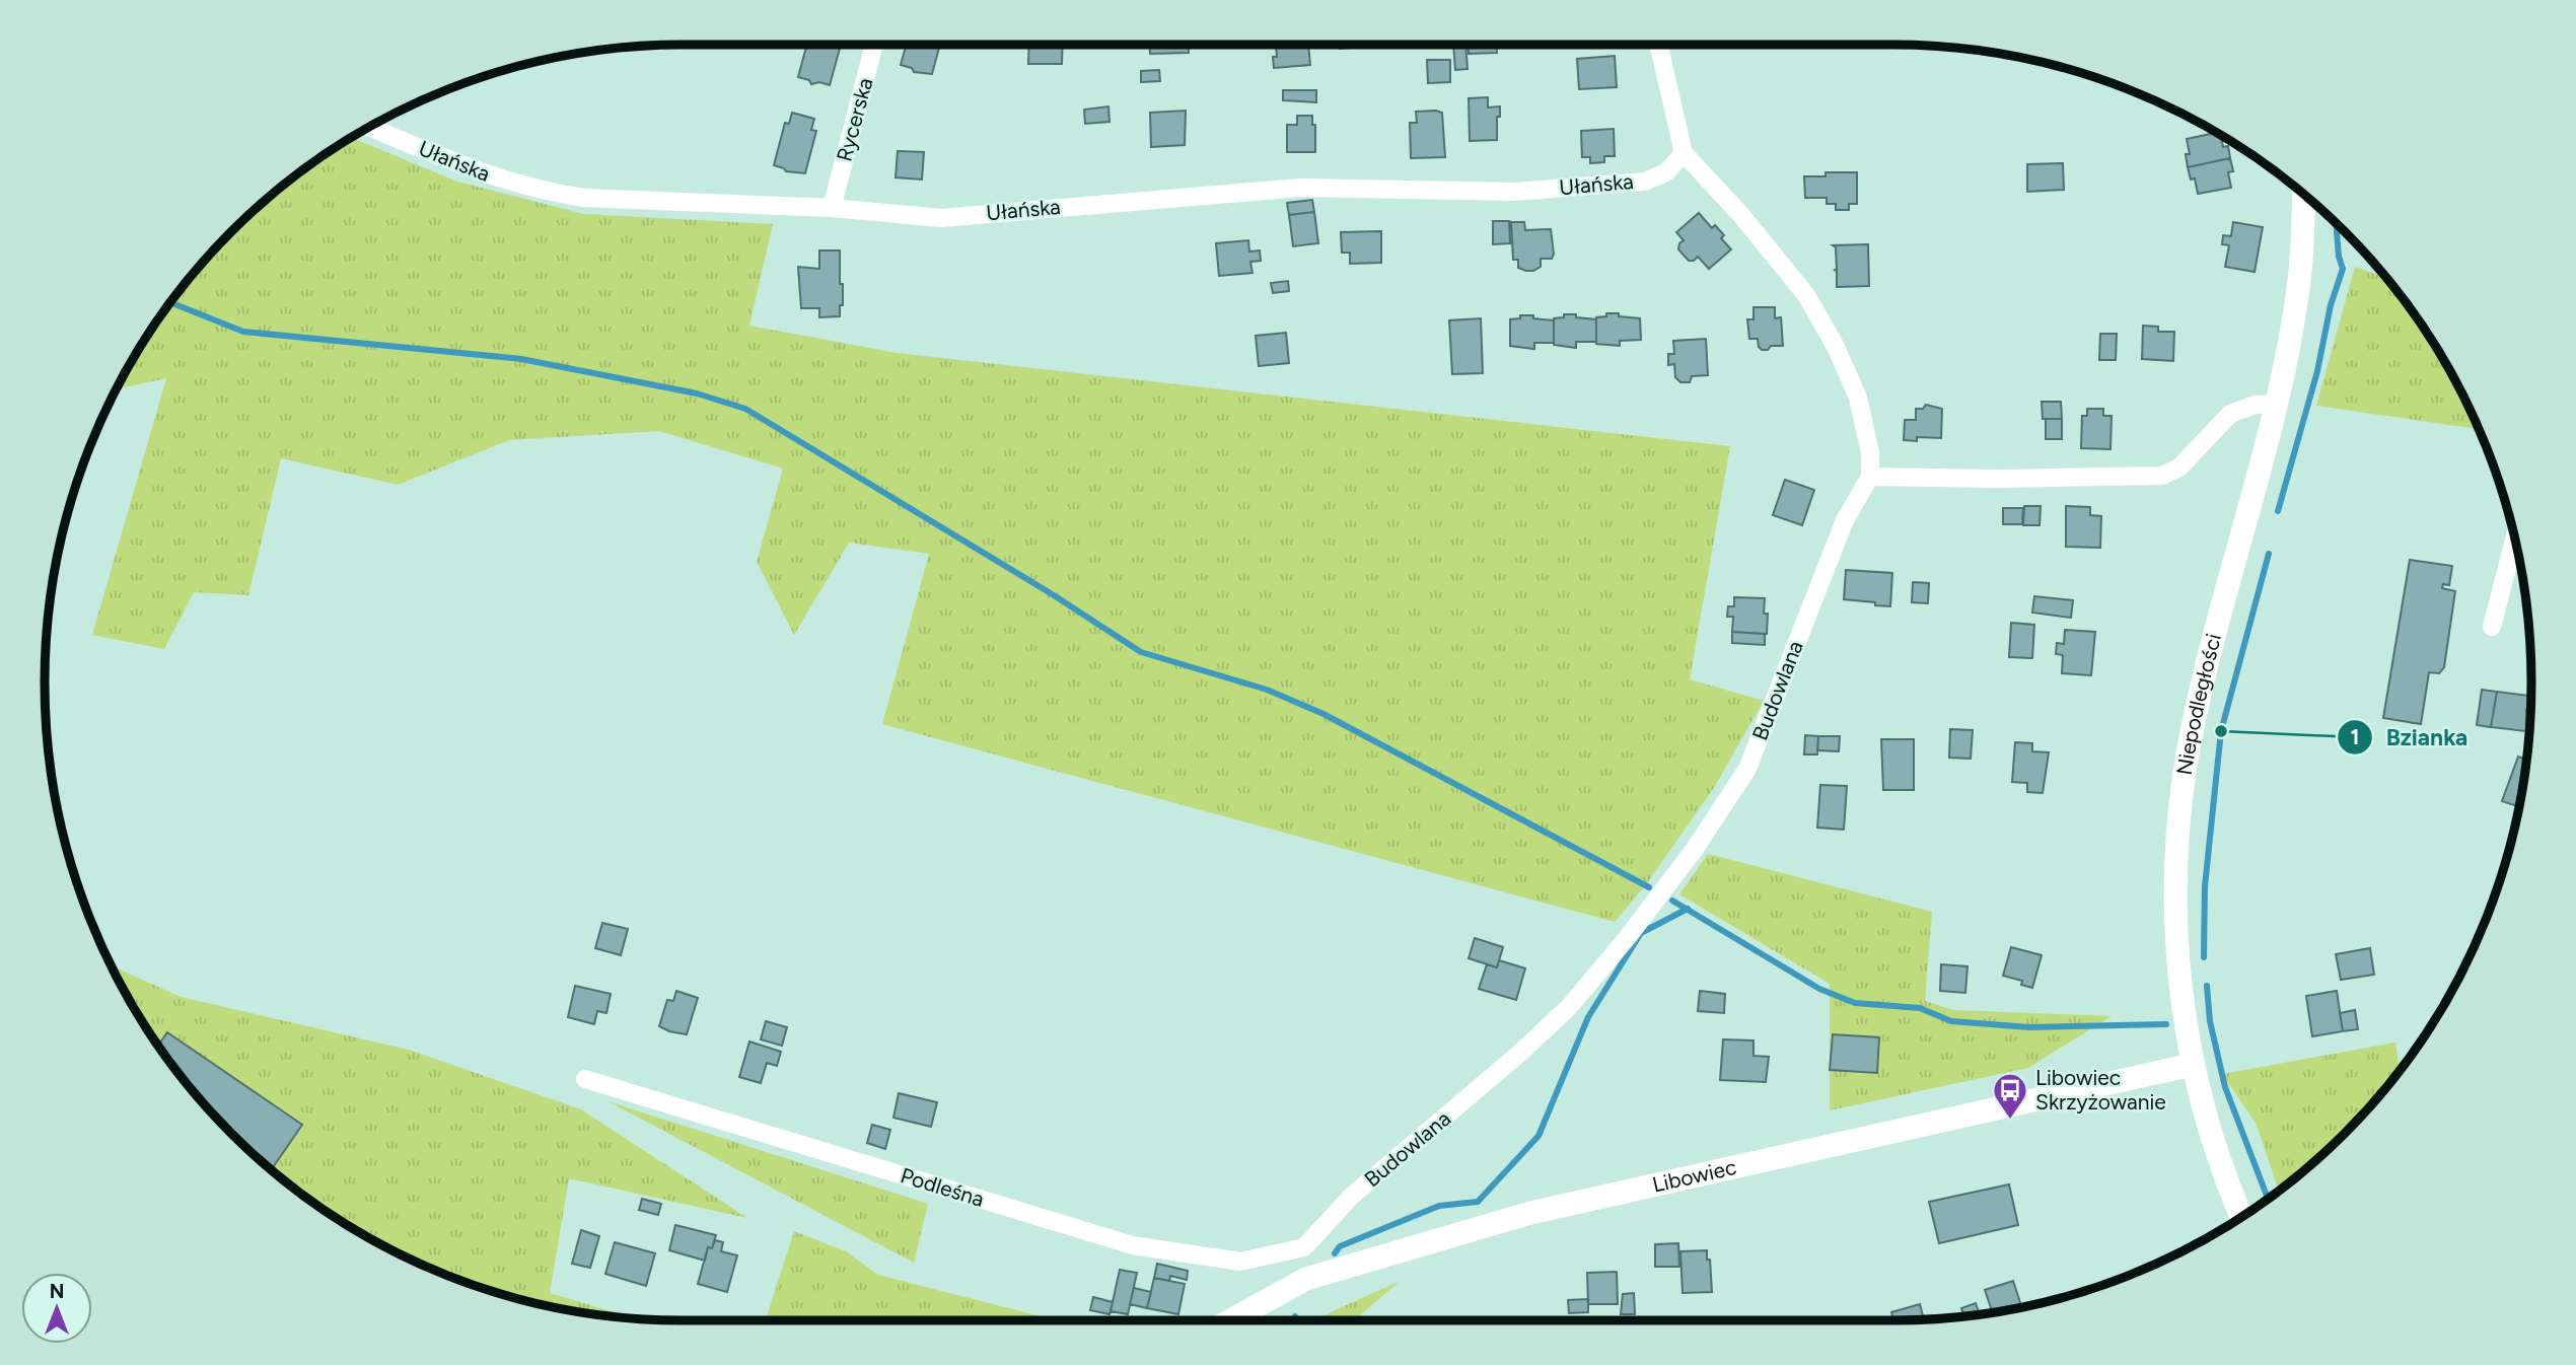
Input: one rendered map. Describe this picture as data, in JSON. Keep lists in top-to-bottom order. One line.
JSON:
{"streets":{"street":["Rycerska","Ułańska","Budowlana","Niepodległości","Libowiec","Podleśna"]},"crossings":[["Rycerska","Ułańska"],["Budowlana","Podleśna"],["Niepodległości","Libowiec"]],"places":{"other":["Bzianka"],"bus stop":["Libowiec Skrzyżowanie"]},"north":"top"}
